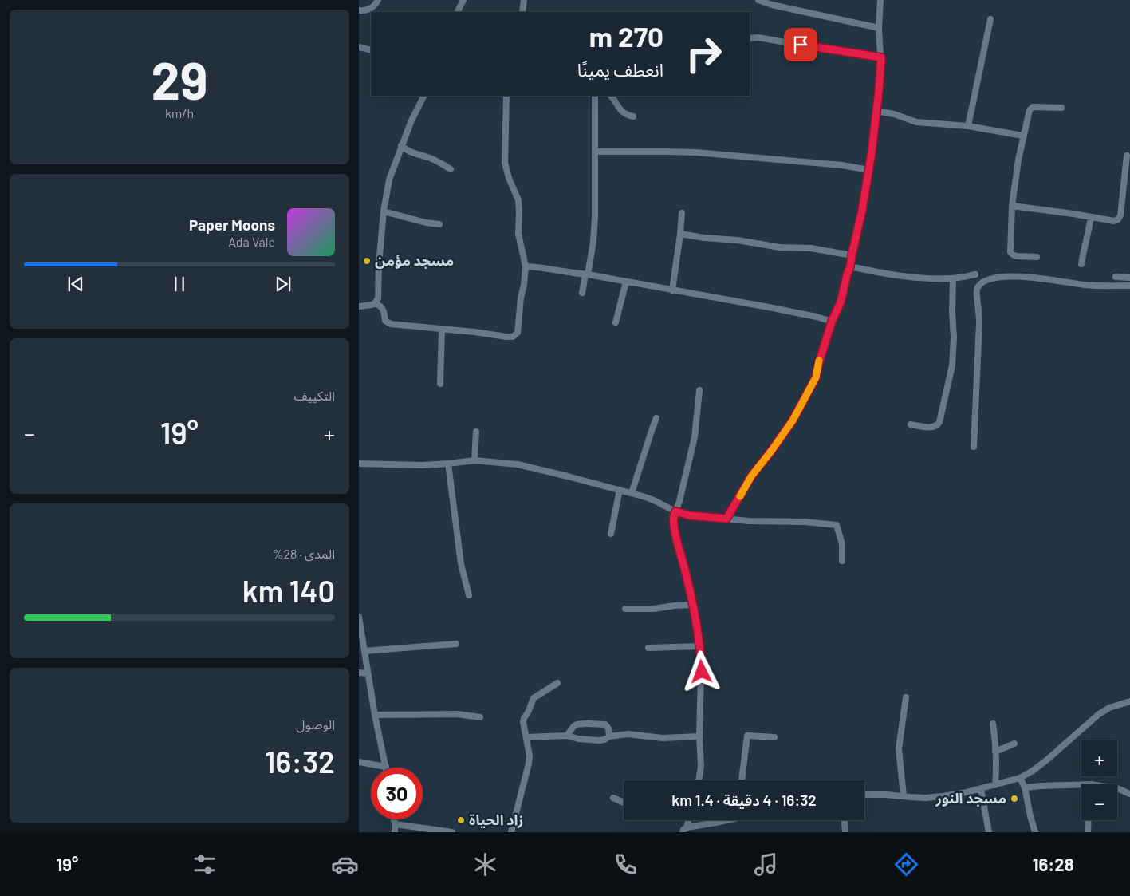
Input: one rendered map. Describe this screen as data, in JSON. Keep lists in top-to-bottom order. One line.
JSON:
{"places":["مسجد مؤمن","مسجد النور","زاد الحياة"],"page":{"tile":[["29","km/h"],"التكييف",["المدى · 28%","140 km"],["الوصول","16:32"]],"turn":["270 m","انعطف يمينًا"],"song":["Paper Moons","Ada Vale"],"heat":["−","19°","+"],"map_buttons":["+","−"],"limit":"30","trip":"16:32 · 4 دقيقة · 1.4 km","tabs":["16:28","19°"]}}
